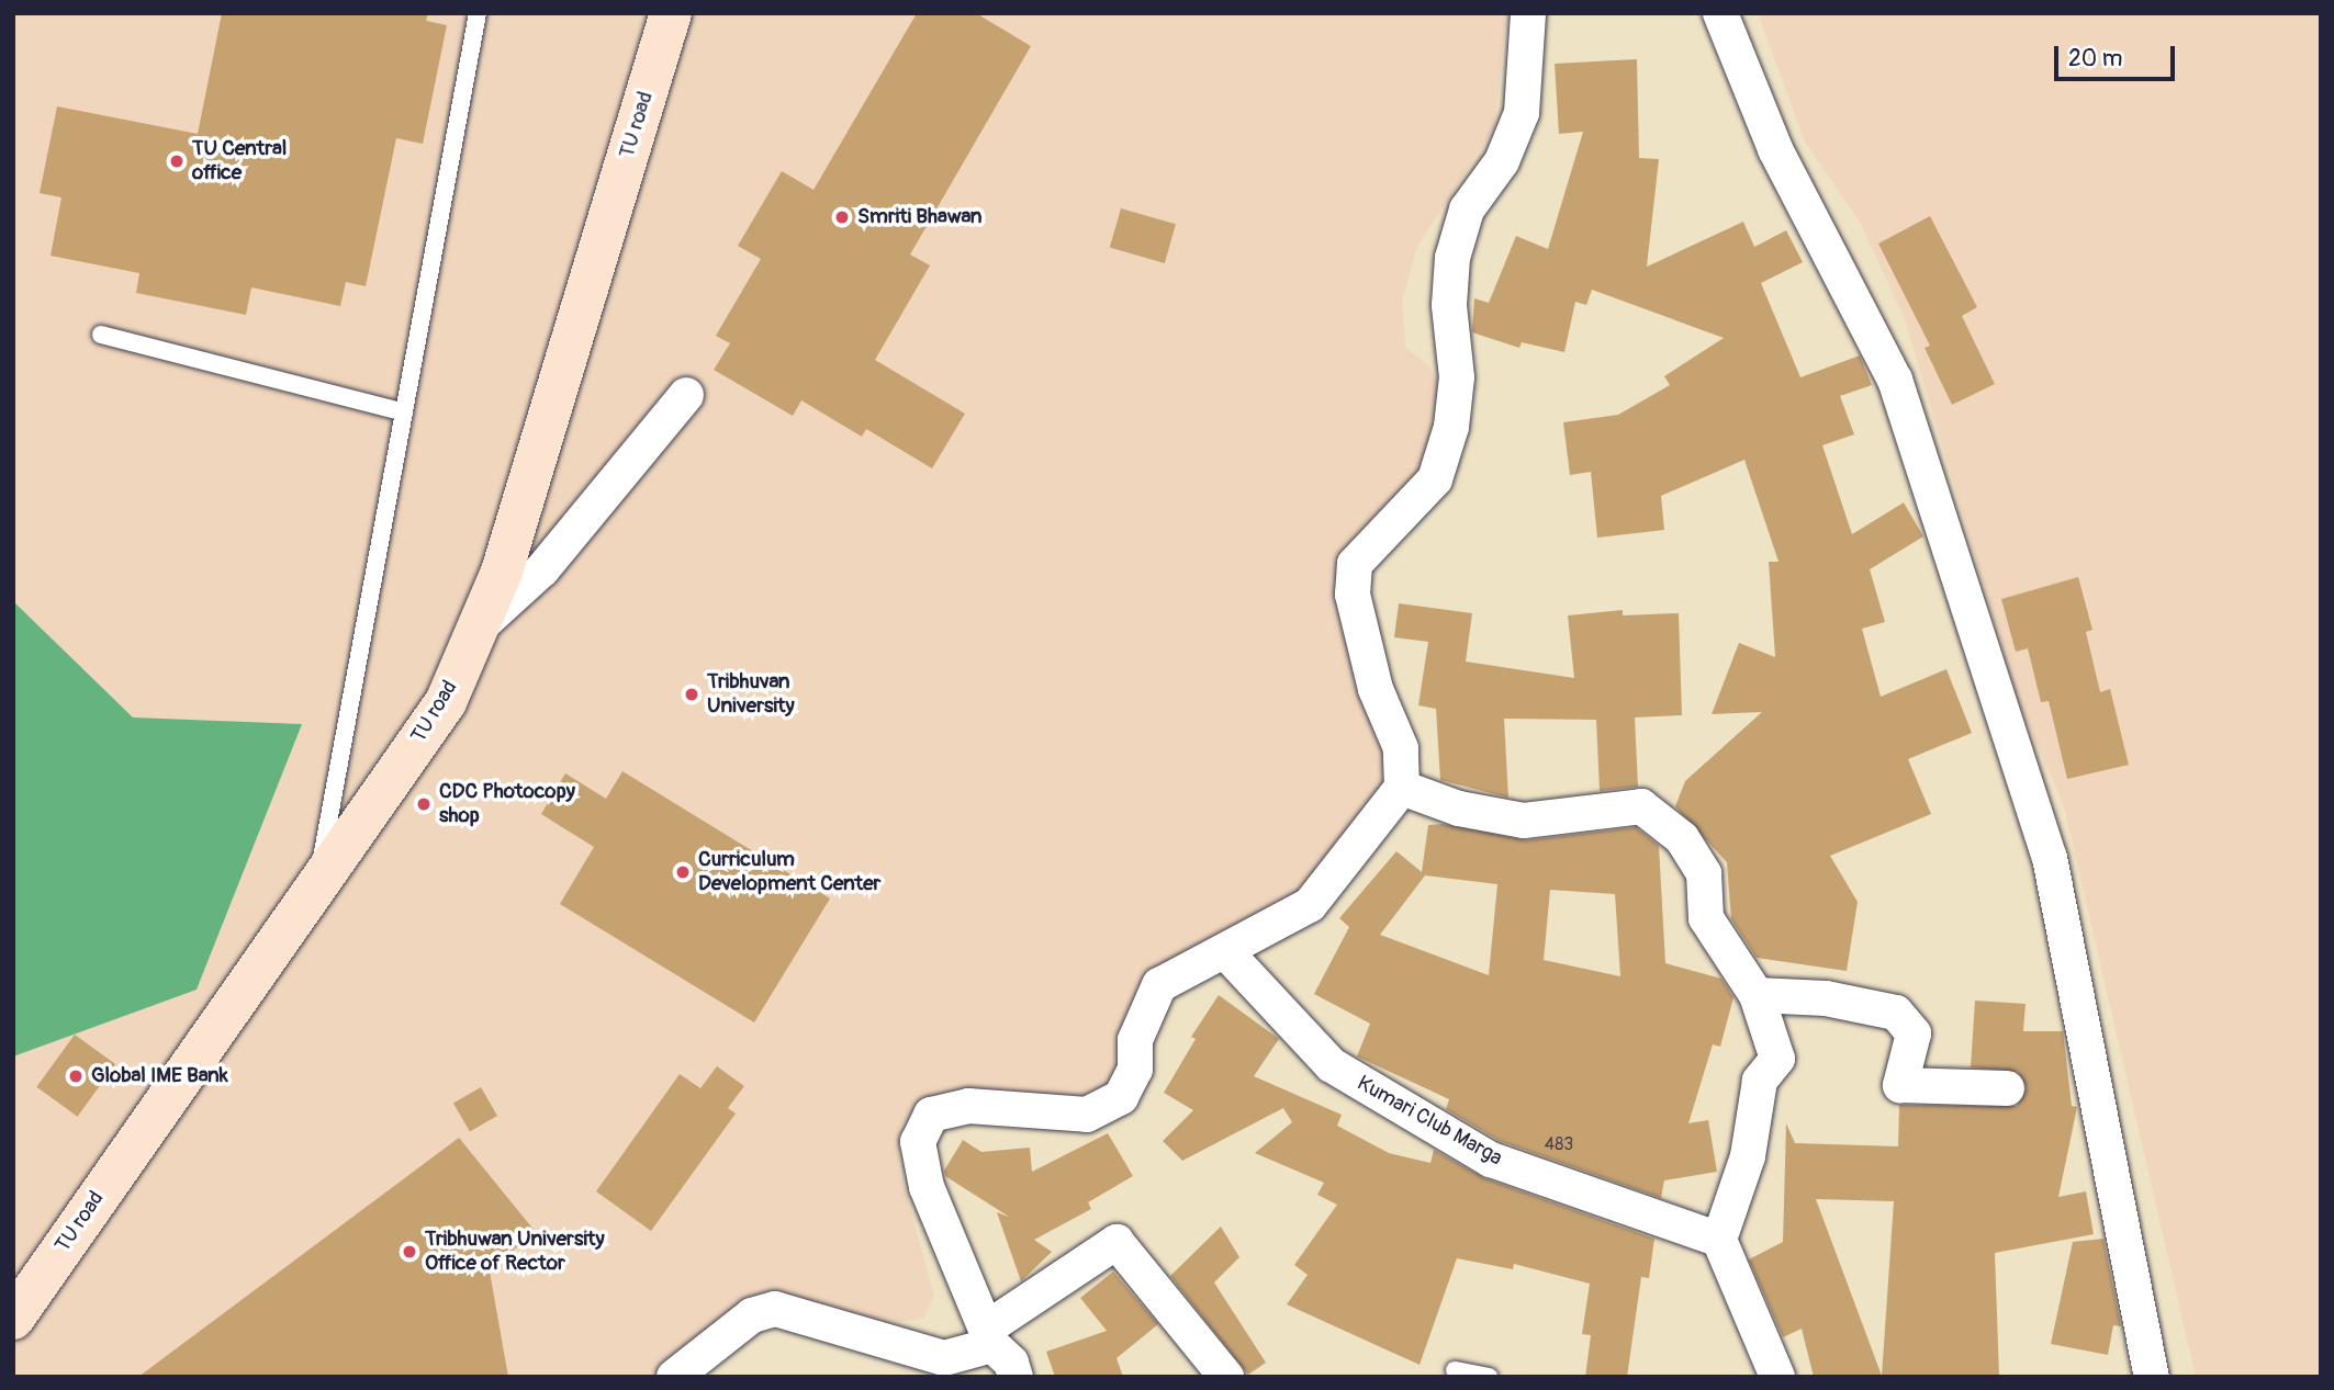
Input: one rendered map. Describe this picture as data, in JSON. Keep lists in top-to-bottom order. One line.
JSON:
{"streets":{"street":["TU road","Kumari Club Marga"]},"places":["TU Central office","Smriti Bhawan","Tribhuvan University","CDC Photocopy shop","Curriculum Development Center","Global IME Bank","Tribhuwan University Office of Rector"],"house_numbers":["483"],"scale_bar":"20 m"}
